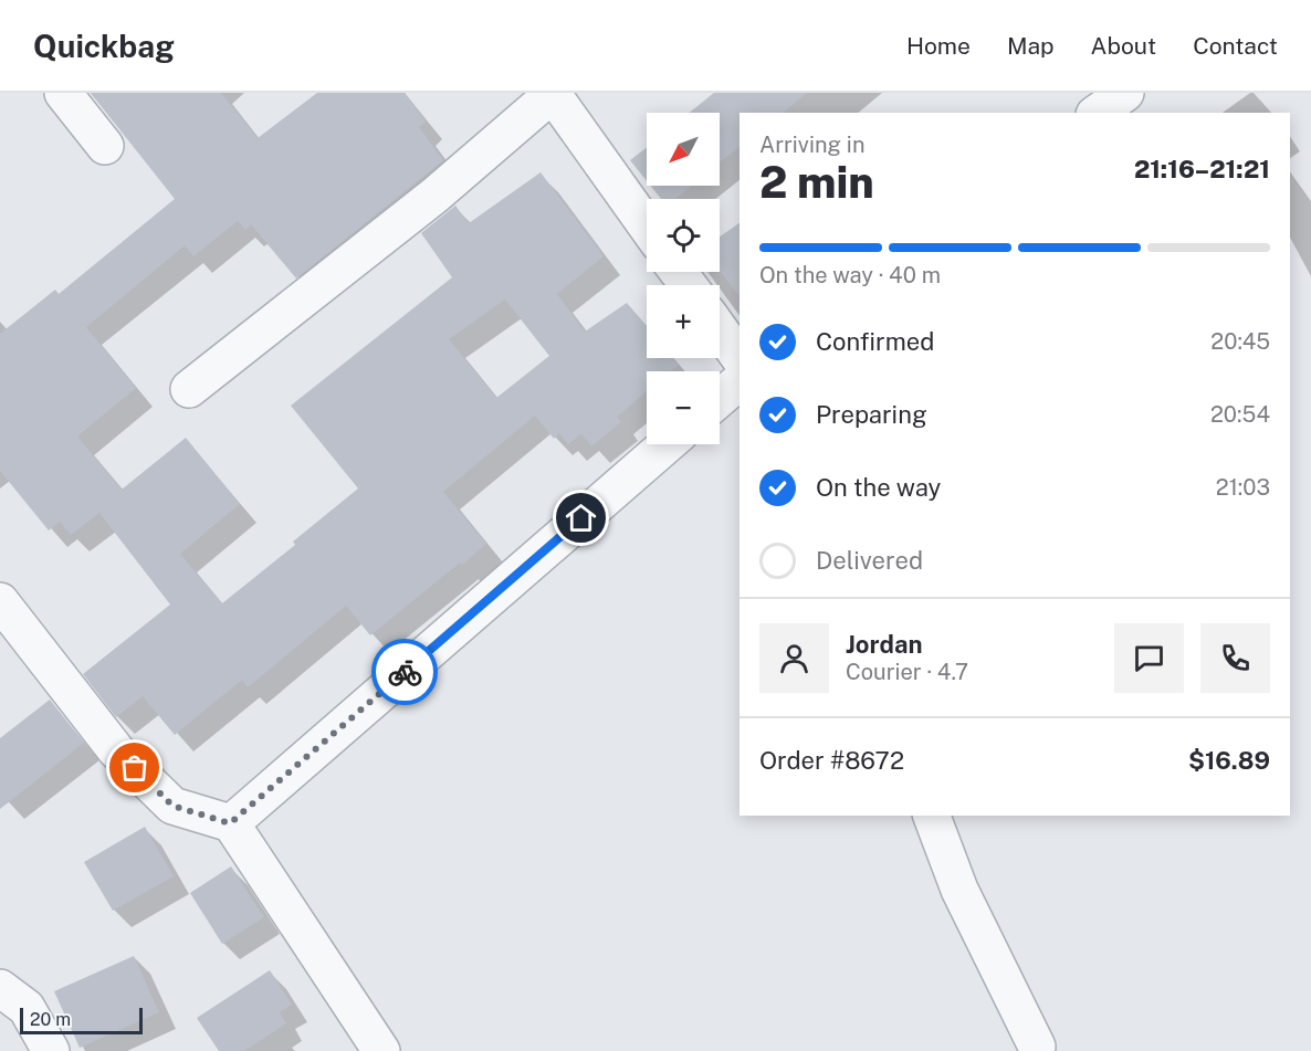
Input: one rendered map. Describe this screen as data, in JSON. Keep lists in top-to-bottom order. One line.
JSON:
{"scale_bar":"20 m","north":"bottom left","page":{"header":"Quickbag","nav":["Home","Map","About","Contact"],"map_buttons":["+","−"],"heading":["2 min","Arriving in","21:16–21:21"],"panel":["Jordan","Courier · 4.7","Order #8672","$16.89"],"bar":"On the way · 40 m","list":[["Confirmed","20:45"],["Preparing","20:54"],["On the way","21:03"],"Delivered"],"scale":"20 m"}}
